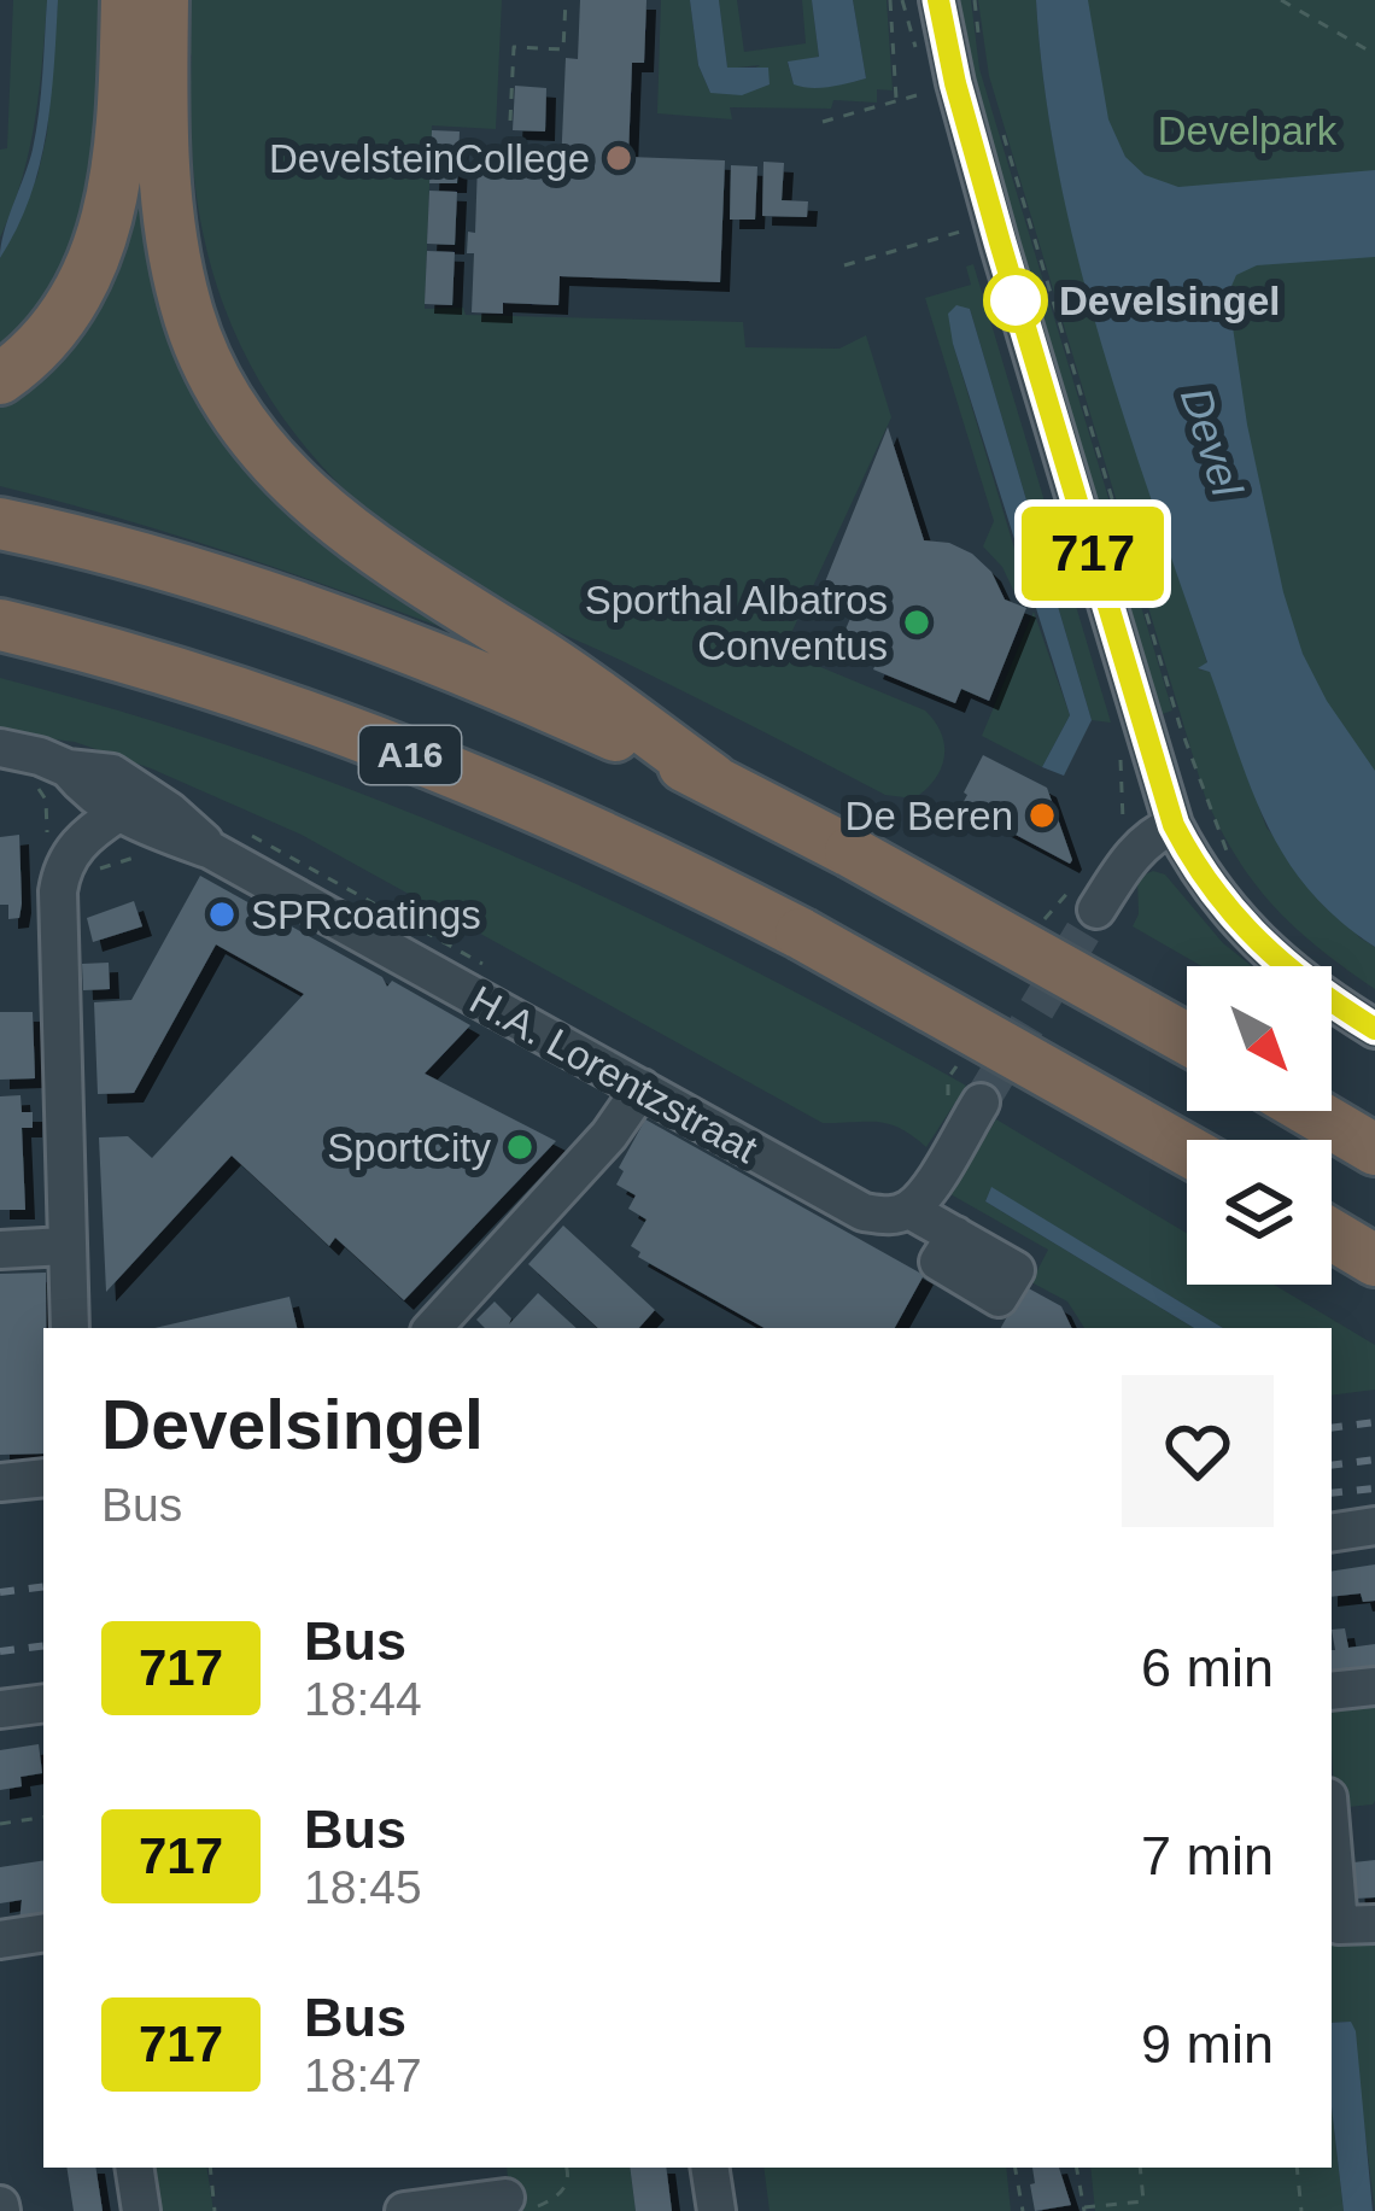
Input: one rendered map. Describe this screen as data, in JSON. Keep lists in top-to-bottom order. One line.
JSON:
{"streets":{"highway":["A16"],"street":["H.A. Lorentzstraat"]},"water":["Devel"],"parks":["Develpark"],"places":["DevelsteinCollege","Develsingel","Sporthal Albatros Conventus","De Beren","SPRcoatings","SportCity"],"lines":["bus line 717"],"north":"bottom right","page":{"on_map":"717","heading":["Develsingel","Bus"],"list":[{"mark":"717","name":"Bus","note":"18:44","value":"6 min"},{"mark":"717","name":"Bus","note":"18:45","value":"7 min"},{"mark":"717","name":"Bus","note":"18:47","value":"9 min"}]}}
